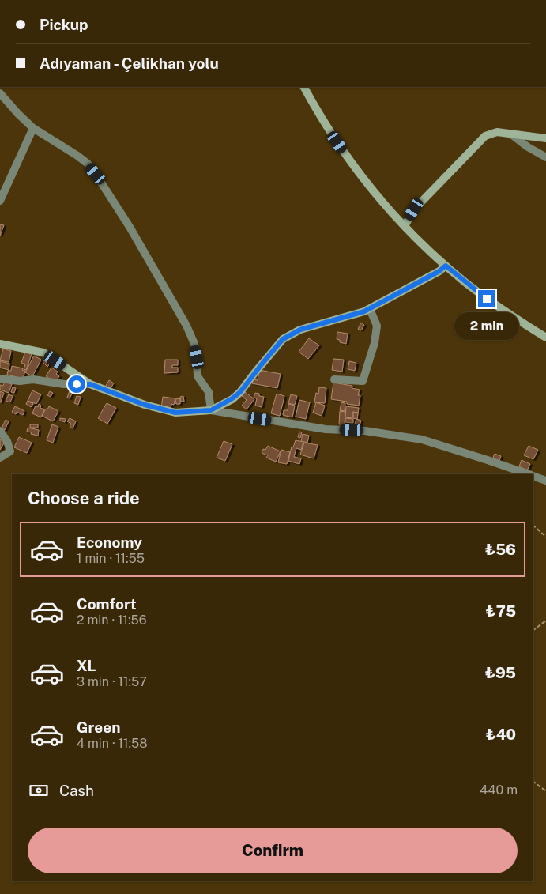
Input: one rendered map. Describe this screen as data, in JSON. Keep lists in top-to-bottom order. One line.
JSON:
{"page":{"banner":["Pickup","Adıyaman - Çelikhan yolu"],"bubble":"2 min","heading":"Choose a ride","list":[{"name":"Economy","note":"1 min · 11:55","value":"₺56"},{"name":"Comfort","note":"2 min · 11:56","value":"₺75"},{"name":"XL","note":"3 min · 11:57","value":"₺95"},{"name":"Green","note":"4 min · 11:58","value":"₺40"}],"pay":["Cash","440 m"],"buttons":"Confirm"}}
